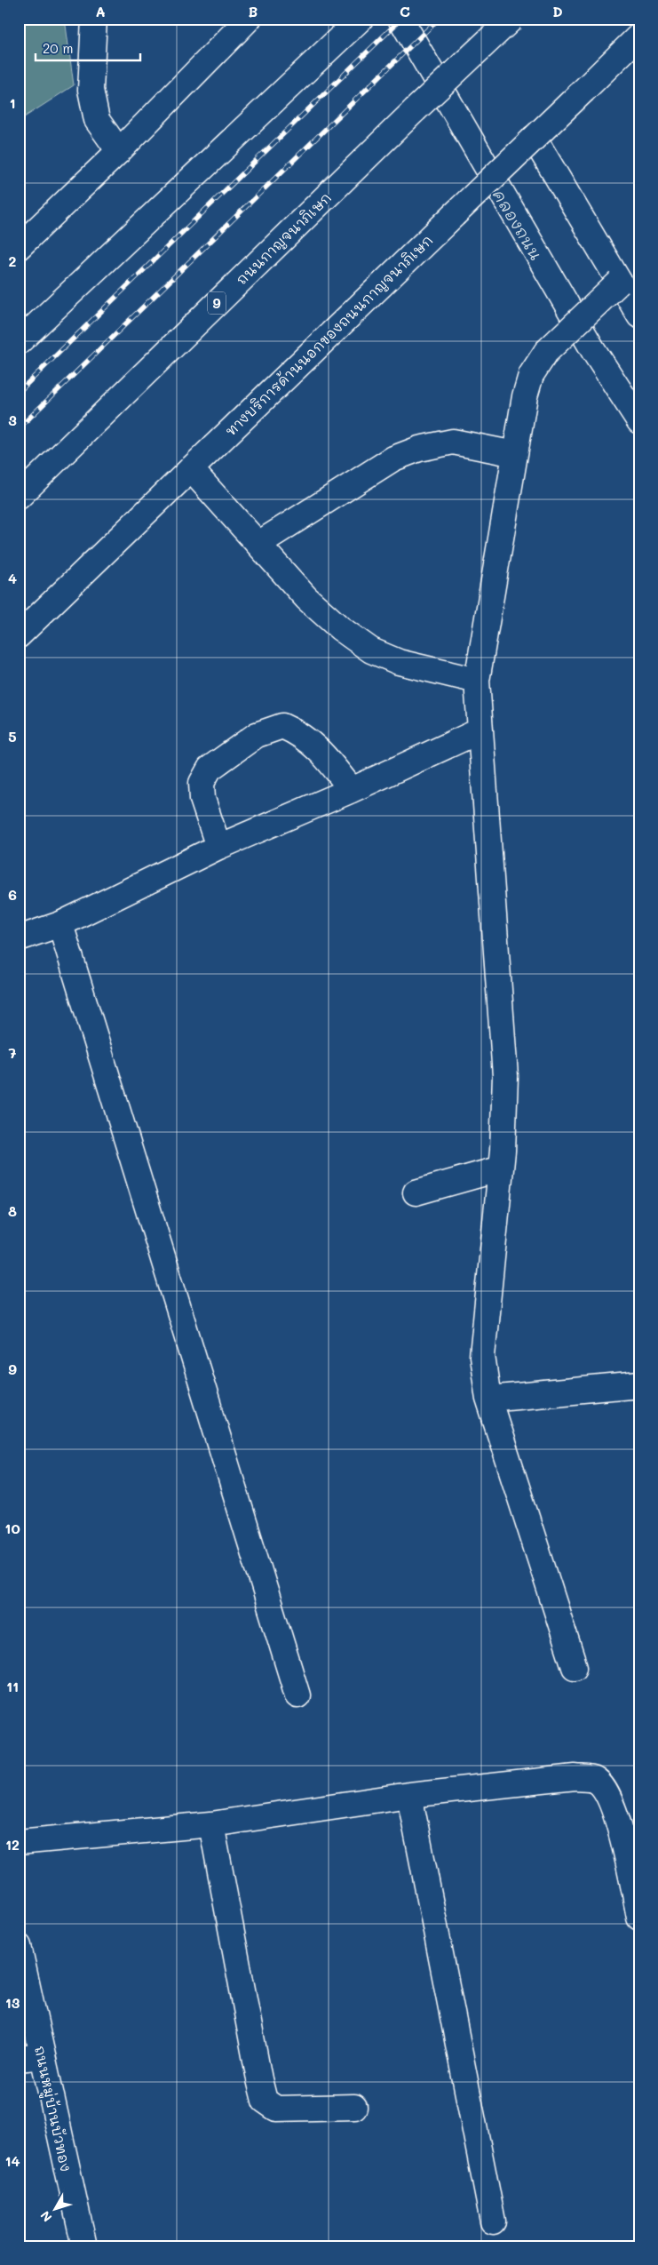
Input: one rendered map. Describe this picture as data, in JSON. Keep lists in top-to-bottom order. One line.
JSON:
{"streets":{"main road":["ถนนกาญจนาภิเษก","9","ทางบริการด้านนอกของถนนกาญจนาภิเษก","ถนนหมู่บ้านบัวทอง"]},"water":["คลองถนน"],"scale_bar":"20 m","north":"bottom left","grid":{"columns":["A","B","C","D"],"rows":["1","2","3","4","5","6","7","8","9","10","11","12","13","14"]}}
